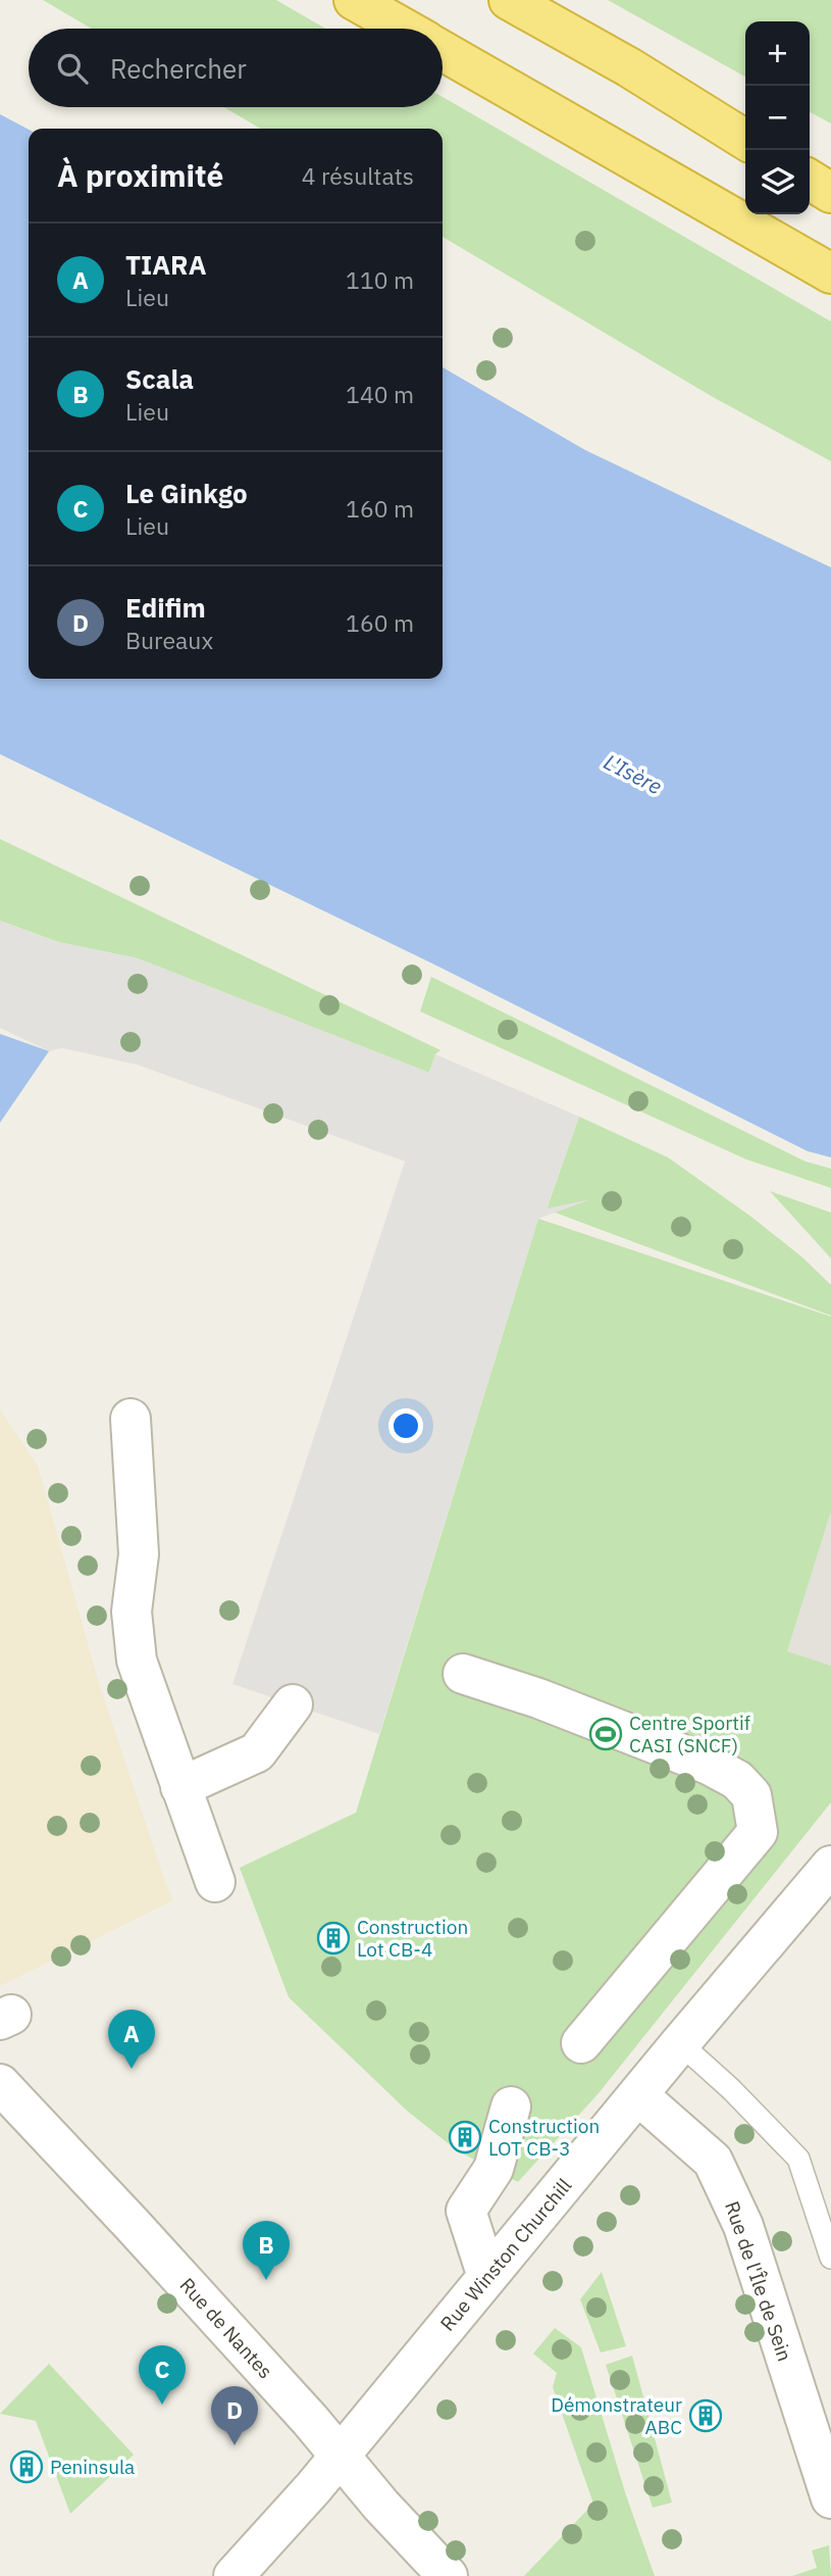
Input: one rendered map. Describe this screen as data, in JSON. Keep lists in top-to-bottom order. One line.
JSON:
{"streets":{"street":["Rue Winston Churchill","Rue de l'Île de Sein","Rue de Nantes"]},"crossings":[["Rue Winston Churchill","Rue de l'Île de Sein"],["Rue Winston Churchill","Rue de Nantes"]],"water":["L'Isère"],"places":{"sports":["Centre Sportif CASI (SNCF)"],"building":["Construction Lot CB-4","Construction LOT CB-3","Démonstrateur ABC","Peninsula"]},"page":{"map_buttons":["+","−"],"search":"Rechercher","heading":["À proximité","4 résultats"],"list":[{"mark":"A","name":"TIARA","note":"Lieu","value":"110 m"},{"mark":"B","name":"Scala","note":"Lieu","value":"140 m"},{"mark":"C","name":"Le Ginkgo","note":"Lieu","value":"160 m"},{"mark":"D","name":"Edifim","note":"Bureaux","value":"160 m"}],"pins":["A","B","C","D"]}}
